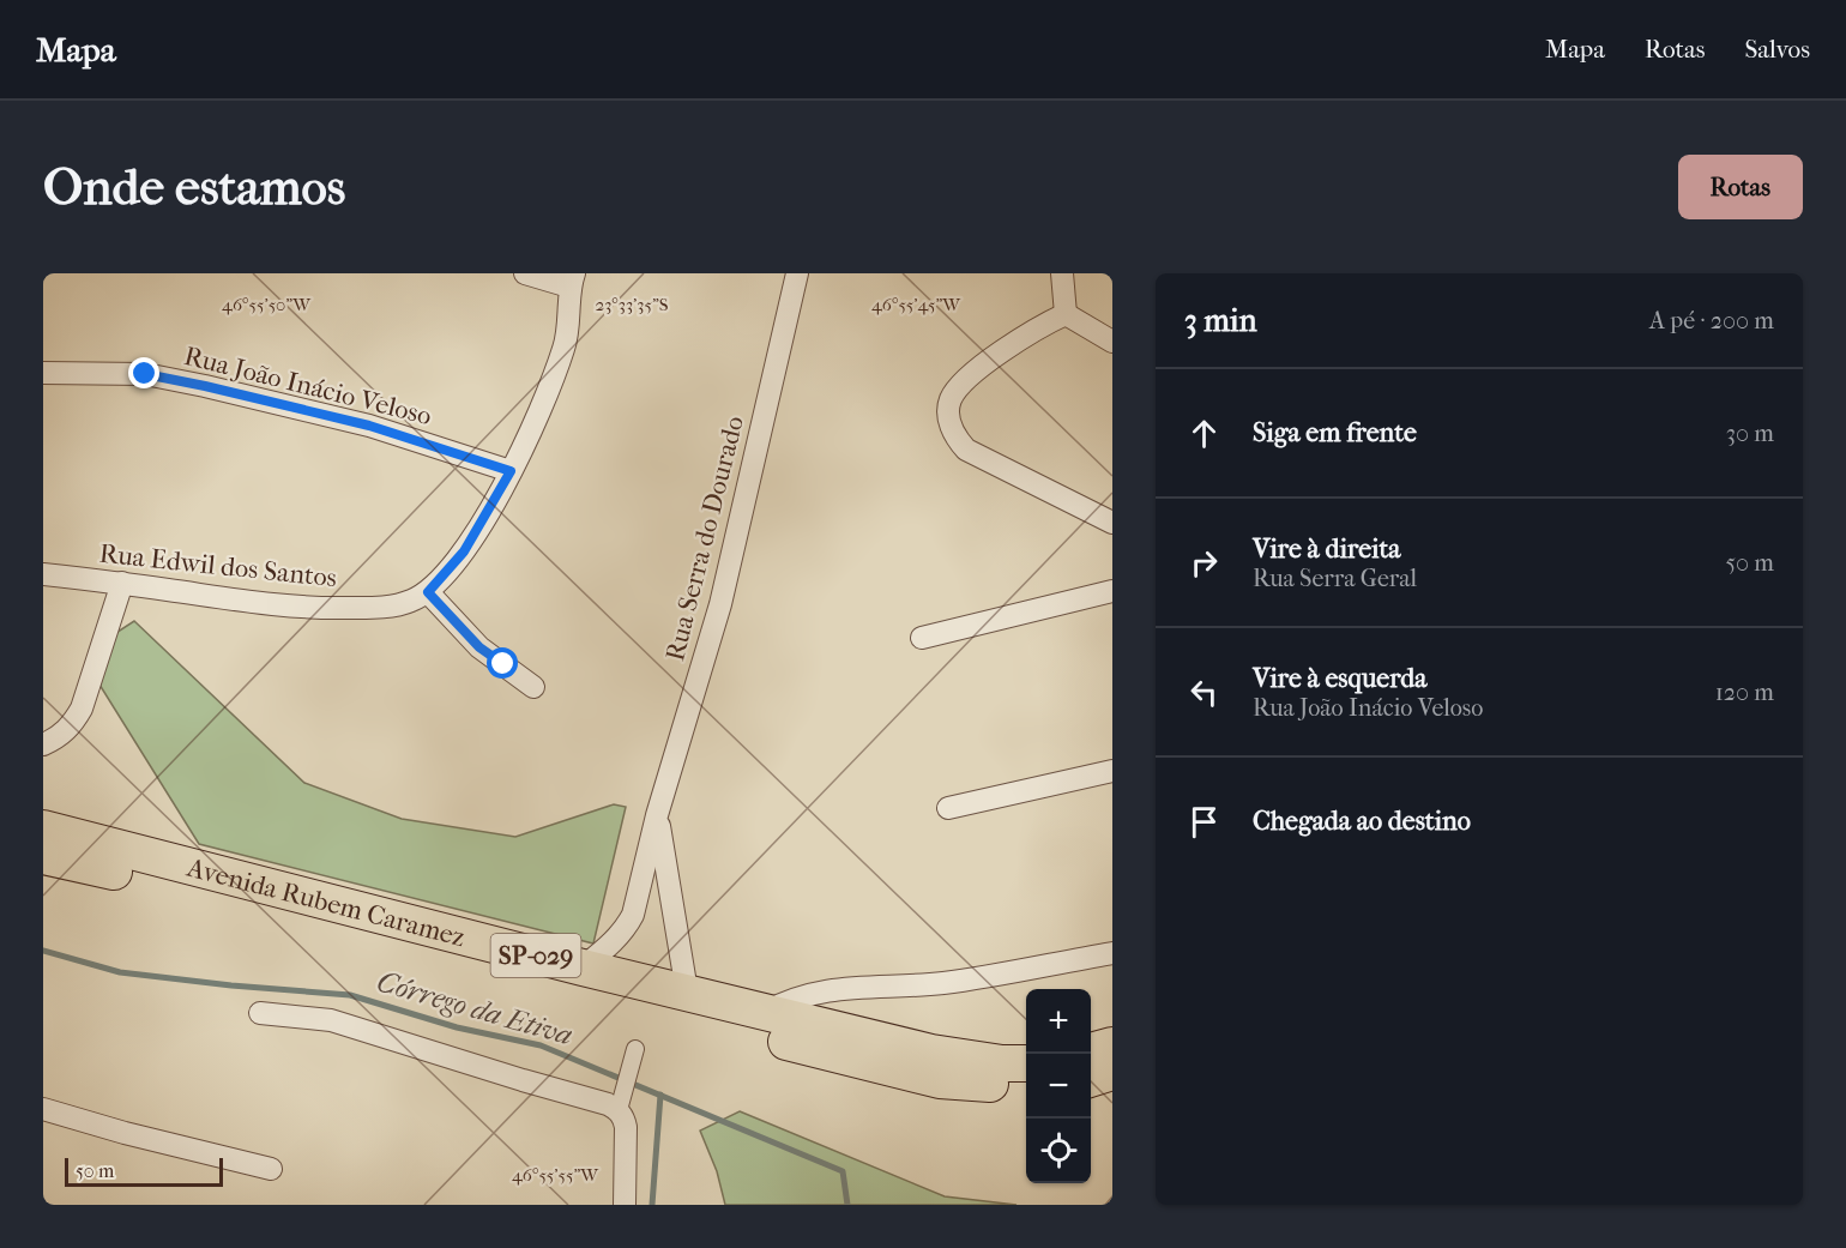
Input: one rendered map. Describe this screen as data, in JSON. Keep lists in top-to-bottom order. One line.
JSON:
{"streets":{"highway":["Avenida Rubem Caramez","SP-029"],"street":["Rua João Inácio Veloso","Rua Serra do Dourado","Rua Edwil dos Santos"]},"crossings":[["Rua Serra do Dourado","Avenida Rubem Caramez"]],"water":["Córrego da Etiva"],"scale_bar":"50 m","page":{"header":"Mapa","nav":["Mapa","Rotas","Salvos"],"buttons":"Rotas","title":"Onde estamos","heading":["3 min","A pé · 200 m"],"list":[["Siga em frente","30 m"],["Vire à direita","Rua Serra Geral","50 m"],["Vire à esquerda","Rua João Inácio Veloso","120 m"],"Chegada ao destino"],"map_buttons":["+","−"],"scale":"50 m"},"coordinates":["46°55'50\"W","46°55'45\"W","23°33'35\"S","46°55'55\"W"]}
